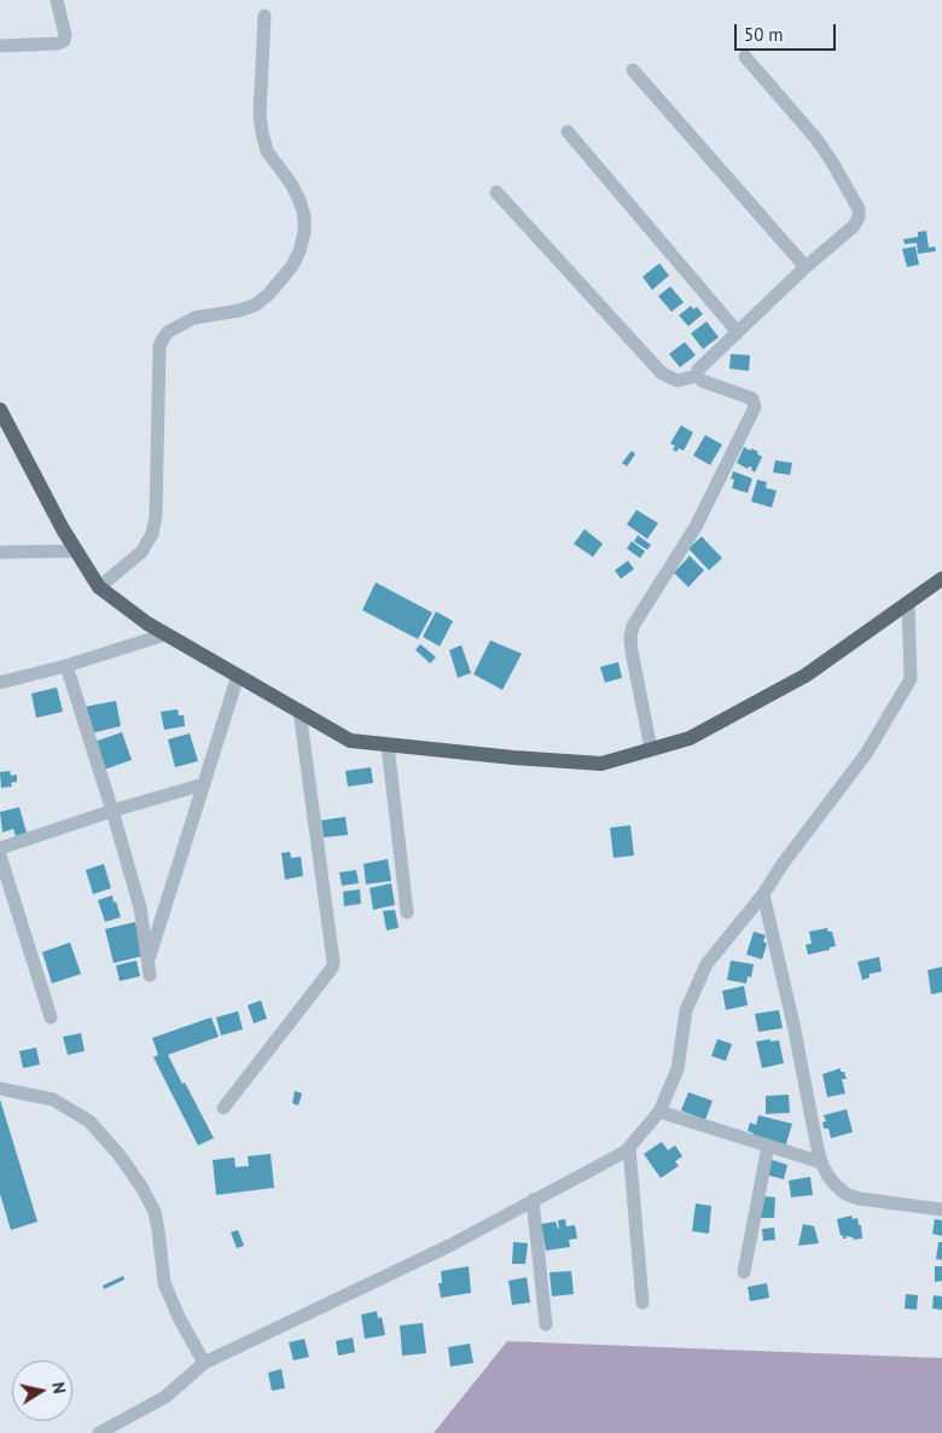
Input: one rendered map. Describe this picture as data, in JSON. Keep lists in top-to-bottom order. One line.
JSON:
{"scale_bar":"50 m","north":"right"}
